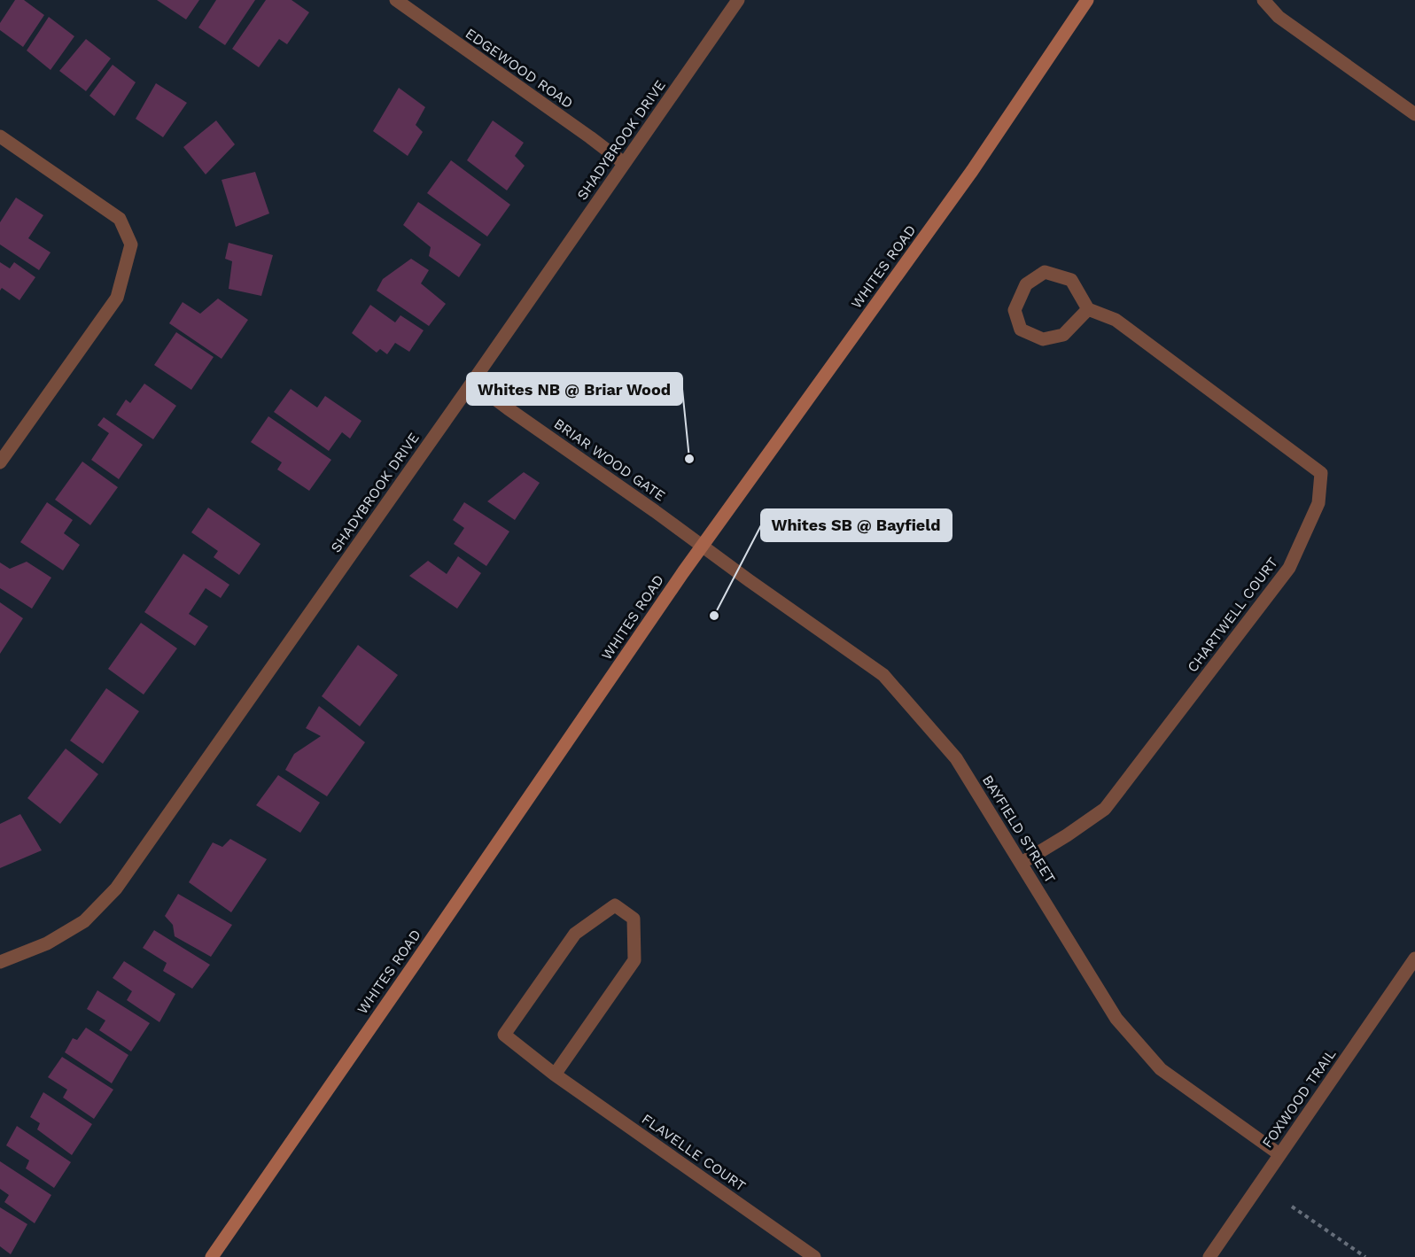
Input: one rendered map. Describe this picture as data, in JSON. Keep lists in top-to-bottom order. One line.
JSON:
{"streets":{"main road":["WHITES ROAD"],"street":["EDGEWOOD ROAD","SHADYBROOK DRIVE","BRIAR WOOD GATE","CHARTWELL COURT","BAYFIELD STREET","FOXWOOD TRAIL","FLAVELLE COURT"]},"crossings":[["EDGEWOOD ROAD","SHADYBROOK DRIVE"],["SHADYBROOK DRIVE","BRIAR WOOD GATE"],["WHITES ROAD","BRIAR WOOD GATE"],["WHITES ROAD","BAYFIELD STREET"],["BRIAR WOOD GATE","BAYFIELD STREET"],["CHARTWELL COURT","BAYFIELD STREET"],["BAYFIELD STREET","FOXWOOD TRAIL"]],"places":["Whites NB @ Briar Wood","Whites SB @ Bayfield"]}
